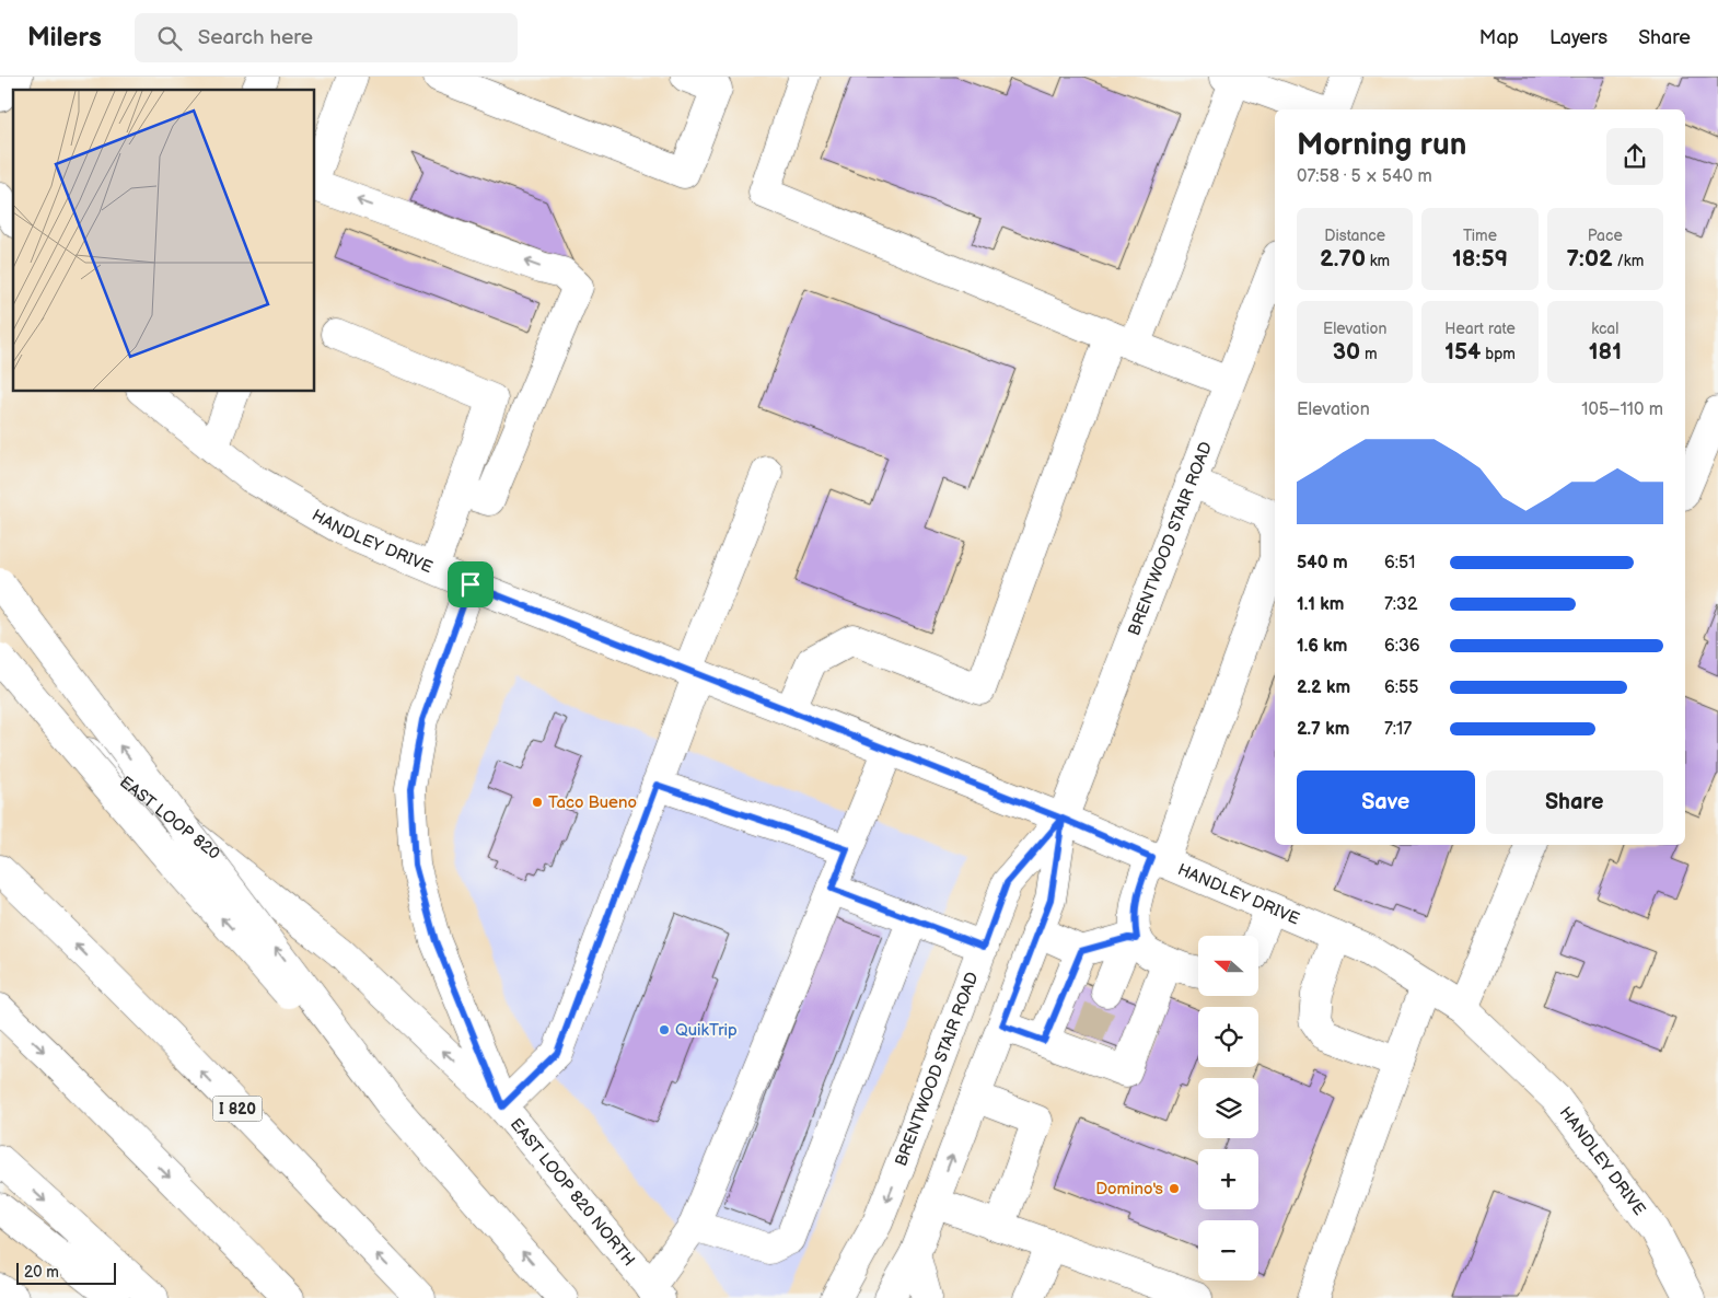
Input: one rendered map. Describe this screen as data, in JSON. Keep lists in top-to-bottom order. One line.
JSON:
{"streets":{"main road":["BRENTWOOD STAIR ROAD","HANDLEY DRIVE","EAST LOOP 820","I 820","EAST LOOP 820 NORTH"]},"crossings":[["BRENTWOOD STAIR ROAD","HANDLEY DRIVE"],["EAST LOOP 820","EAST LOOP 820 NORTH"]],"places":["Taco Bueno","QuikTrip","Domino's"],"scale_bar":"20 m","north":"left","page":{"header":"Milers","search":"Search here","nav":["Map","Layers","Share"],"heading":["Morning run","07:58 · 5 × 540 m"],"stats":[["Distance","2.70 km"],["Time","18:59"],["Pace","7:02 /km"],["Elevation","30 m"],["Heart rate","154 bpm"],["kcal","181"]],"chart":["Elevation","105–110 m"],"list":[{"name":"540 m","note":"6:51"},{"name":"1.1 km","note":"7:32"},{"name":"1.6 km","note":"6:36"},{"name":"2.2 km","note":"6:55"},{"name":"2.7 km","note":"7:17"}],"buttons":["Save","Share"],"map_buttons":["+","−"],"scale":"20 m"}}
